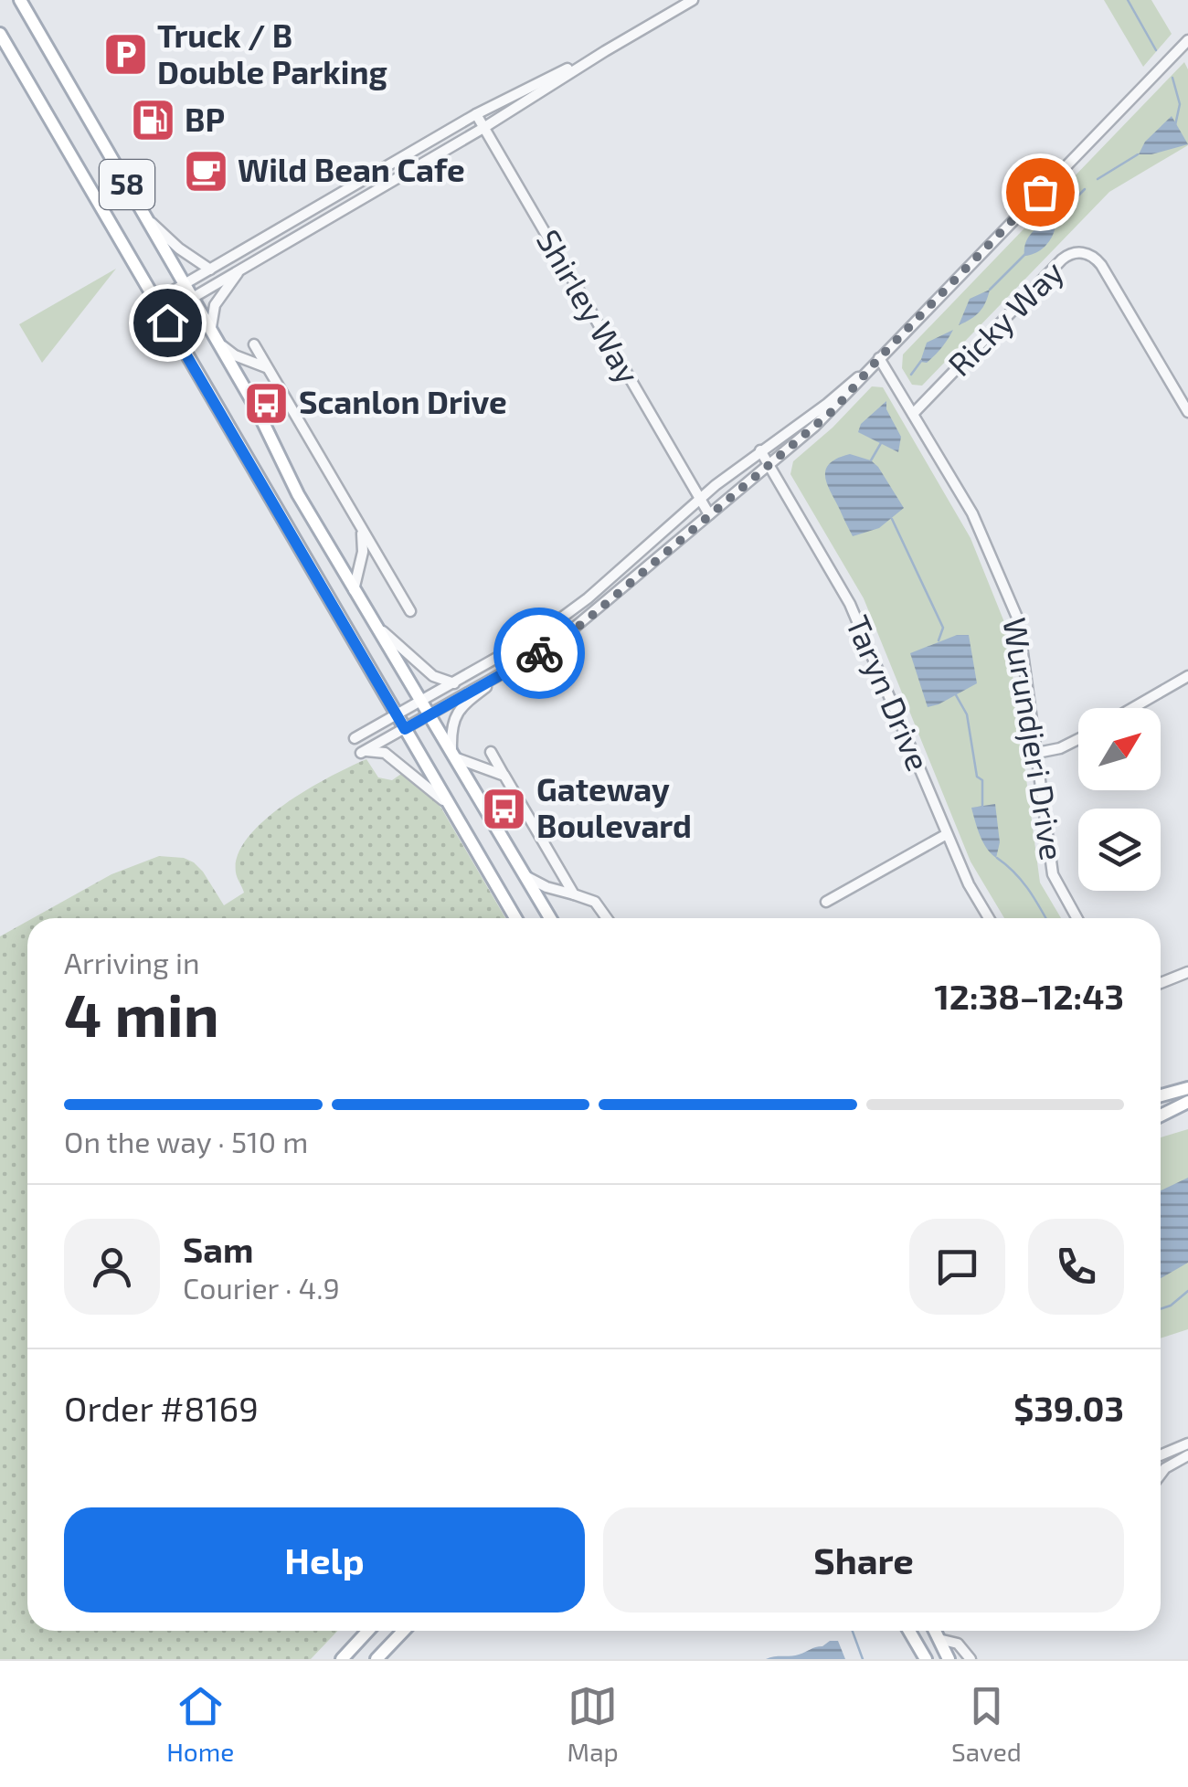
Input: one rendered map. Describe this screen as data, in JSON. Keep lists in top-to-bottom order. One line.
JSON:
{"streets":{"main road":["58"],"street":["Shirley Way","Ricky Way","Taryn Drive","Wurundjeri Drive"]},"crossings":[["Ricky Way","Wurundjeri Drive"]],"places":{"parking":["Truck / B Double Parking"],"fuel station":["BP"],"cafe":["Wild Bean Cafe"],"bus stop":["Scanlon Drive","Gateway Boulevard"]},"north":"top right","page":{"heading":["4 min","Arriving in","12:38–12:43"],"panel":["Sam","Courier · 4.9","Order #8169","$39.03"],"bar":"On the way · 510 m","buttons":["Help","Share"],"tabs":["Home","Map","Saved"]}}
